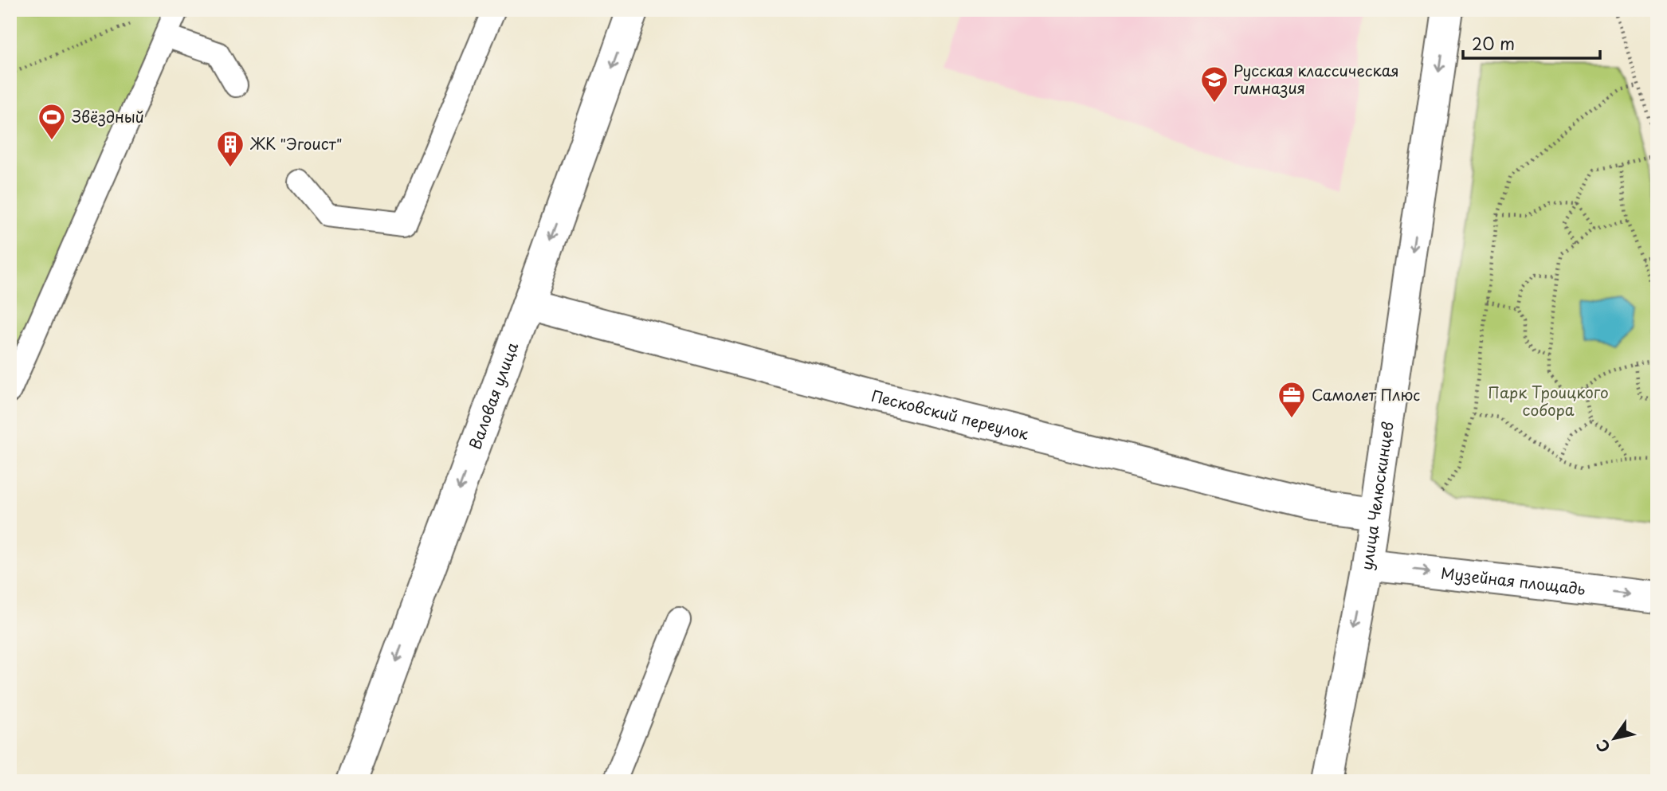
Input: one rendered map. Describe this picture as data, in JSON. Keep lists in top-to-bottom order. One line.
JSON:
{"streets":{"street":["Валовая улица","Песковский переулок","улица Челюскинцев","Музейная площадь"]},"crossings":[["Валовая улица","Песковский переулок"],["Песковский переулок","улица Челюскинцев"],["улица Челюскинцев","Музейная площадь"]],"one_way":["Валовая улица","улица Челюскинцев","Музейная площадь"],"parks":["Парк Троицкого собора"],"places":{"school or university":["Русская классическая гимназия"],"sports":["Звёздный"],"building":["ЖК \"Эгоист\""],"office":["Самолет Плюс"]},"scale_bar":"20 m","north":"bottom left"}
